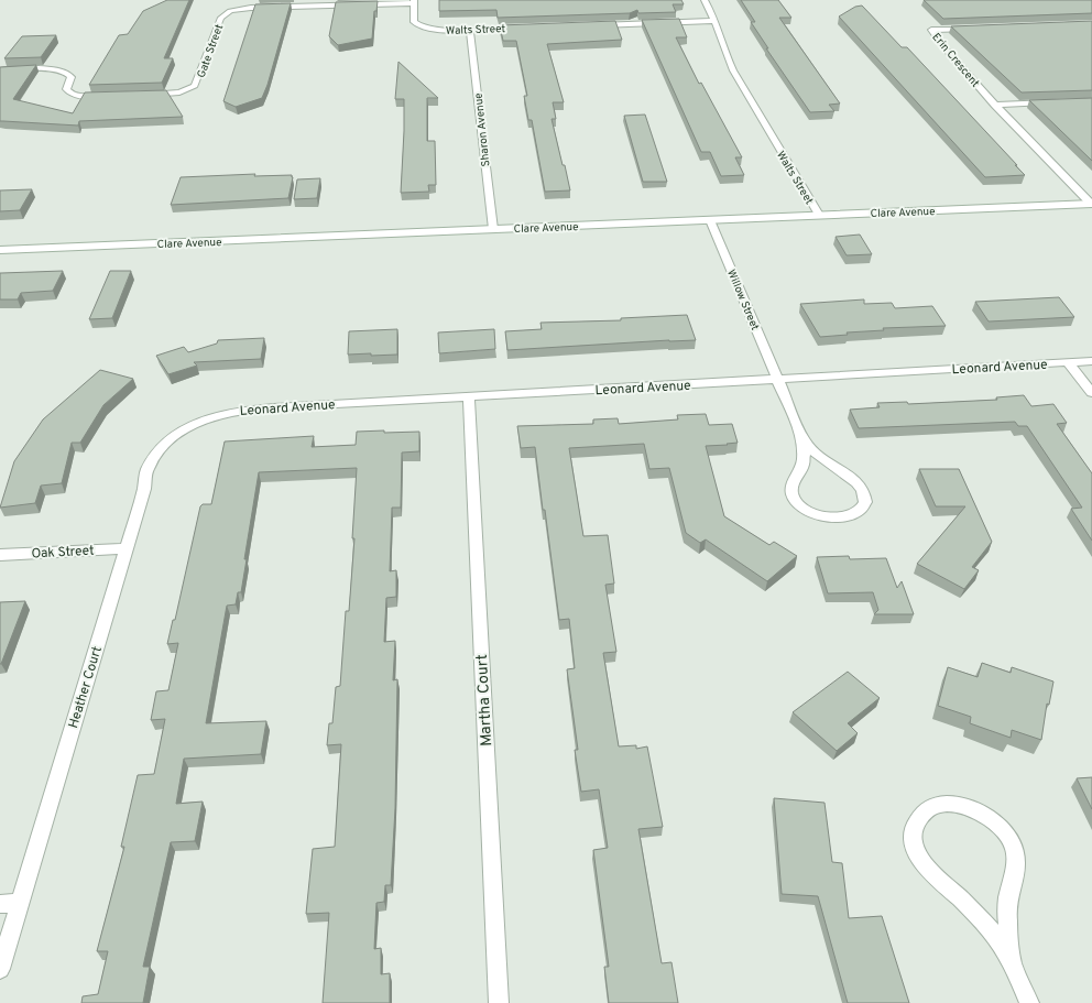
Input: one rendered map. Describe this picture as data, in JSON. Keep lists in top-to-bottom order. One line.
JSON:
{"streets":{"street":["Walts Street","Gate Street","Erin Crescent","Sharon Avenue","Clare Avenue","Willow Street","Leonard Avenue","Oak Street","Heather Court","Martha Court"]},"crossings":[["Walts Street","Sharon Avenue"],["Walts Street","Clare Avenue"],["Erin Crescent","Clare Avenue"],["Sharon Avenue","Clare Avenue"],["Clare Avenue","Willow Street"],["Willow Street","Leonard Avenue"],["Leonard Avenue","Heather Court"],["Leonard Avenue","Martha Court"],["Oak Street","Heather Court"]]}
